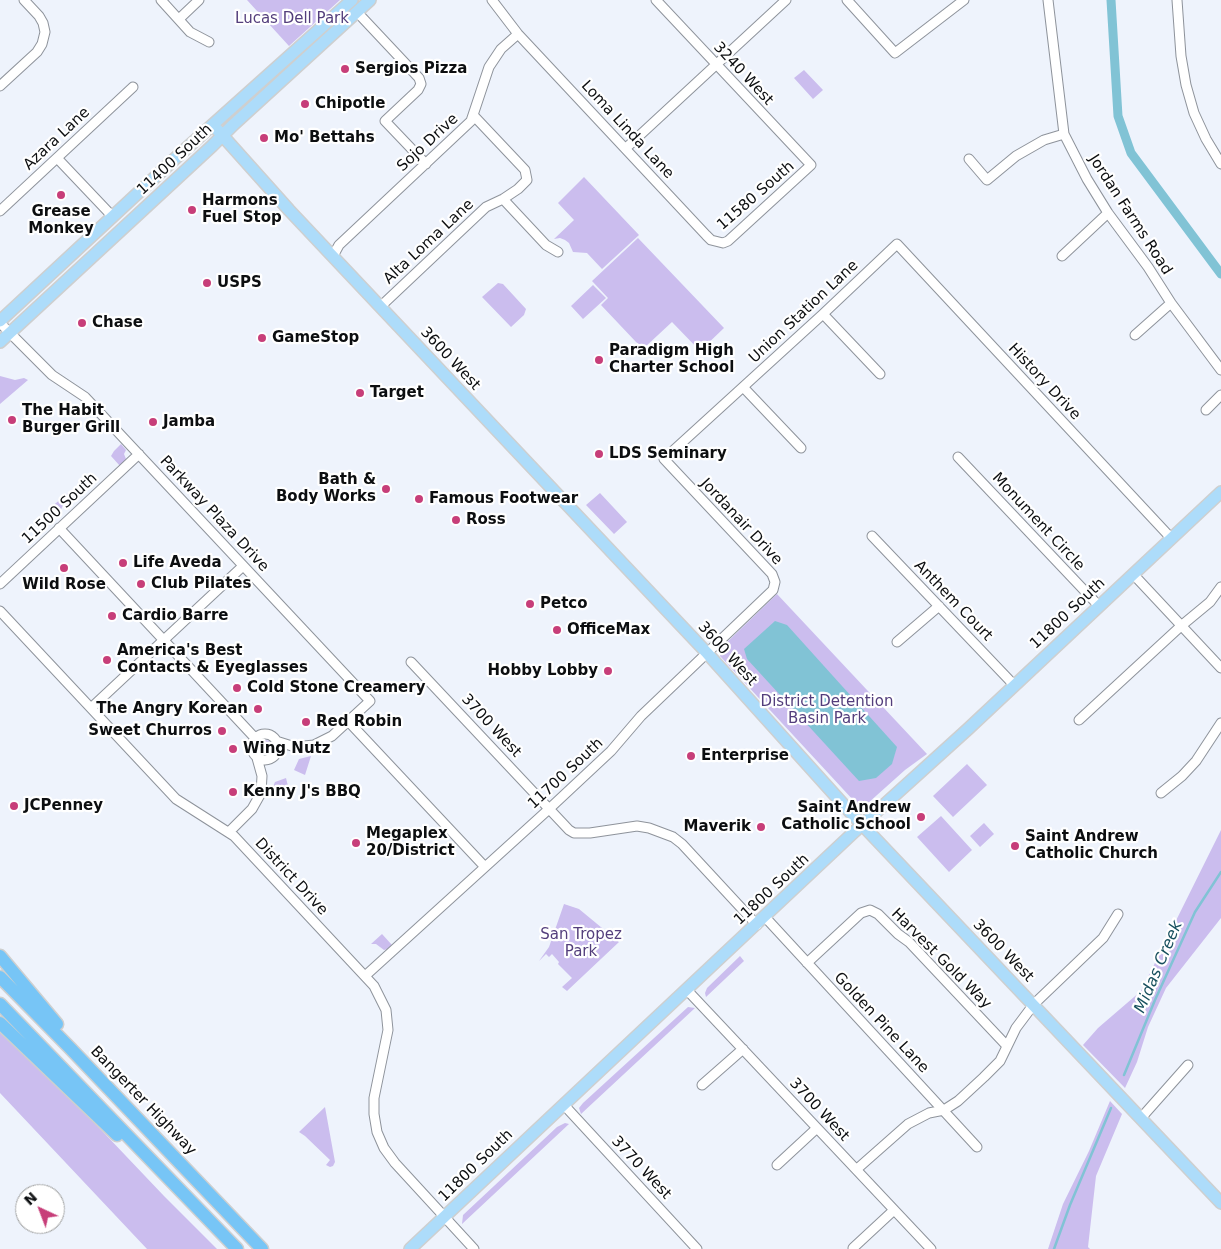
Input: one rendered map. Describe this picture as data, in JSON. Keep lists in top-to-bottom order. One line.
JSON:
{"streets":{"highway":["Bangerter Highway"],"main road":["11400 South","3600 West","11800 South"],"street":["3240 West","Loma Linda Lane","Azara Lane","Sojo Drive","11580 South","Jordan Farms Road","Alta Loma Lane","Union Station Lane","History Drive","11500 South","Parkway Plaza Drive","Jordanair Drive","Monument Circle","Anthem Court","3700 West","11700 South","District Drive","Harvest Gold Way","Golden Pine Lane","3770 West"]},"crossings":[["3240 West","11580 South"],["Loma Linda Lane","Sojo Drive"],["Loma Linda Lane","11580 South"],["Sojo Drive","Alta Loma Lane"],["Sojo Drive","3600 West"],["11400 South","3600 West"],["11400 South","Parkway Plaza Drive"],["Alta Loma Lane","3600 West"],["Union Station Lane","History Drive"],["Union Station Lane","Jordanair Drive"],["3600 West","11800 South"],["3600 West","11700 South"],["History Drive","11800 South"],["11500 South","Parkway Plaza Drive"],["Jordanair Drive","11700 South"],["Monument Circle","11800 South"],["Anthem Court","11800 South"],["11800 South","3700 West"],["11800 South","District Drive"],["11800 South","Golden Pine Lane"],["11800 South","3770 West"],["3700 West","11700 South"],["3700 West","Golden Pine Lane"],["11700 South","District Drive"],["Harvest Gold Way","Golden Pine Lane"]],"water":["Midas Creek"],"parks":["Lucas Dell Park","District Detention Basin Park","San Tropez Park"],"places":["Sergios Pizza","Chipotle","Mo' Bettahs","Grease Monkey","Harmons Fuel Stop","USPS","Chase","GameStop","Paradigm High Charter School","Target","The Habit Burger Grill","Jamba","LDS Seminary","Bath & Body Works","Famous Footwear","Ross","Life Aveda","Wild Rose","Club Pilates","Petco","Cardio Barre","OfficeMax","America's Best Contacts & Eyeglasses","Hobby Lobby","Cold Stone Creamery","The Angry Korean","Red Robin","Sweet Churros","Wing Nutz","Enterprise","Kenny J's BBQ","JCPenney","Saint Andrew Catholic School","Maverik","Megaplex 20/District","Saint Andrew Catholic Church"],"north":"top left"}
